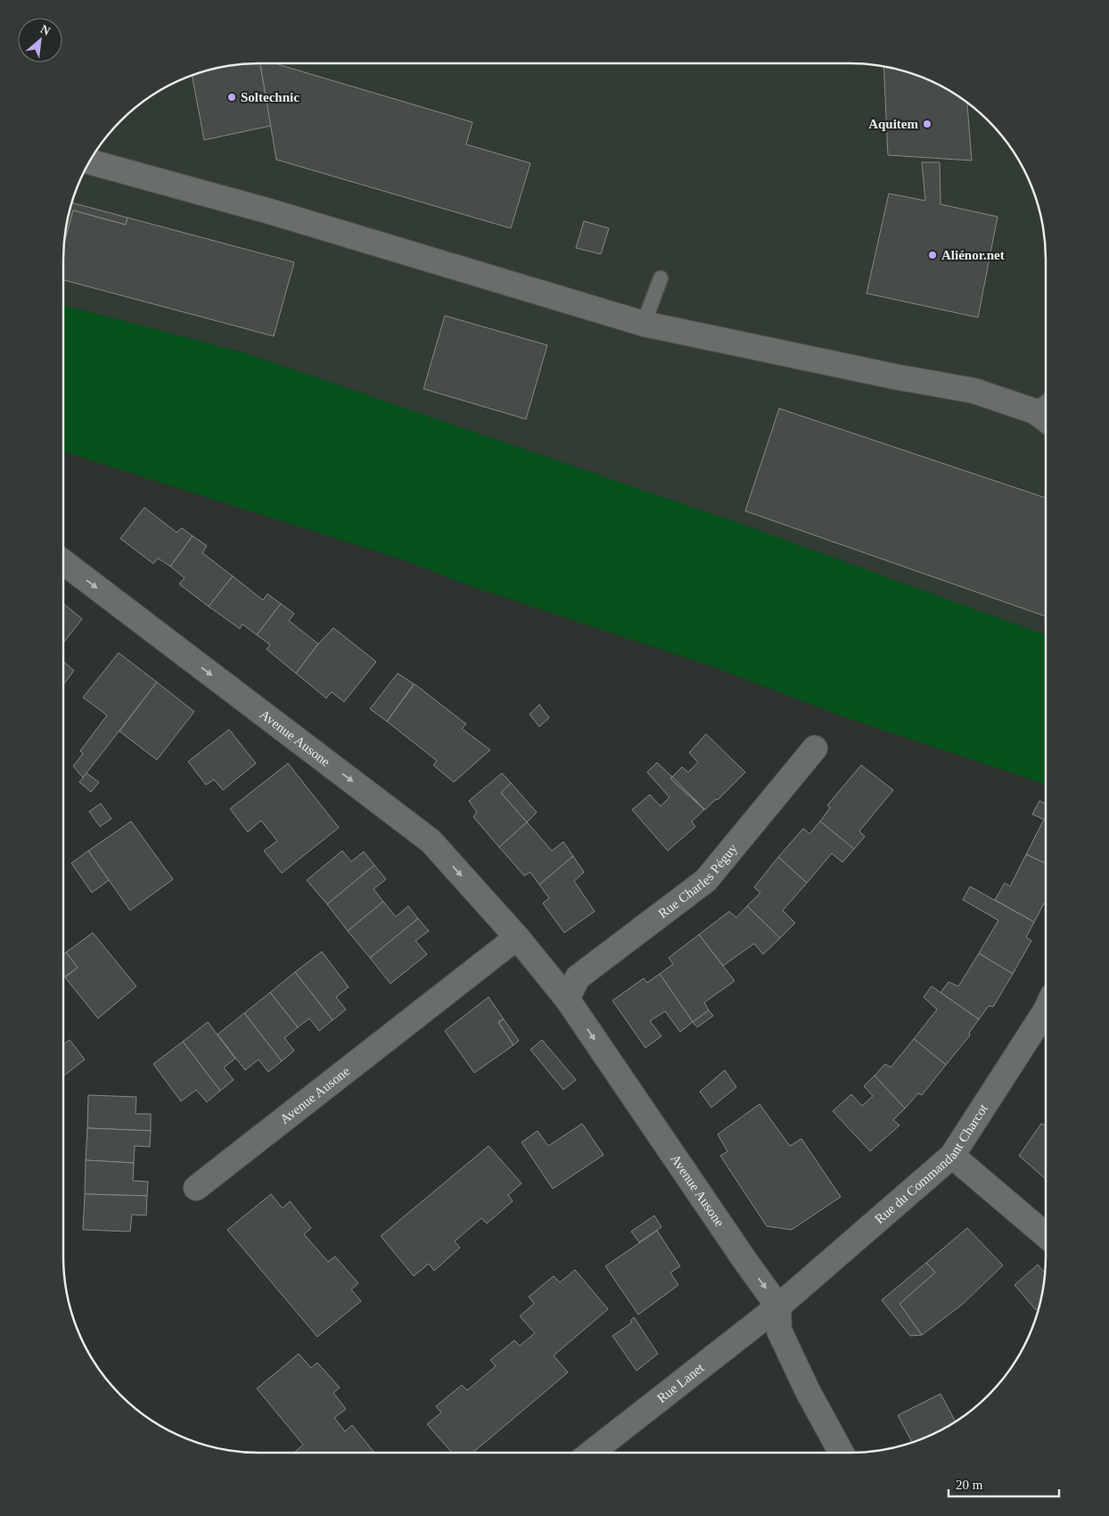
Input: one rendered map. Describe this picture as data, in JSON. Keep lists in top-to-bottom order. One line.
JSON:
{"streets":{"street":["Avenue Ausone","Rue Charles Péguy","Rue du Commandant Charcot","Rue Lanet"]},"crossings":[["Avenue Ausone","Rue Charles Péguy"],["Avenue Ausone","Rue du Commandant Charcot"],["Avenue Ausone","Rue Lanet"],["Rue du Commandant Charcot","Rue Lanet"]],"one_way":["Avenue Ausone"],"places":["Soltechnic","Aquitem","Aliénor.net"],"scale_bar":"20 m","north":"top right"}
